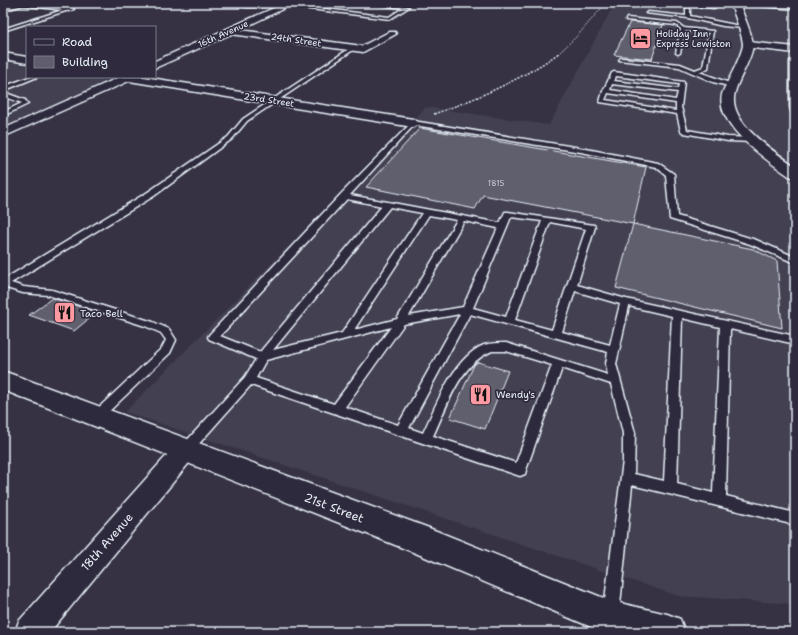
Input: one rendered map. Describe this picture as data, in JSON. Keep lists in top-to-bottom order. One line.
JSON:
{"streets":{"street":["16th Avenue","24th Street","23rd Street","21st Street","18th Avenue"]},"crossings":[["16th Avenue","24th Street"],["21st Street","18th Avenue"]],"places":{"hotel":["Holiday Inn Express Lewiston"],"restaurant":["Taco Bell","Wendy's"]},"house_numbers":["1815"],"legend":["Road","Building"]}
